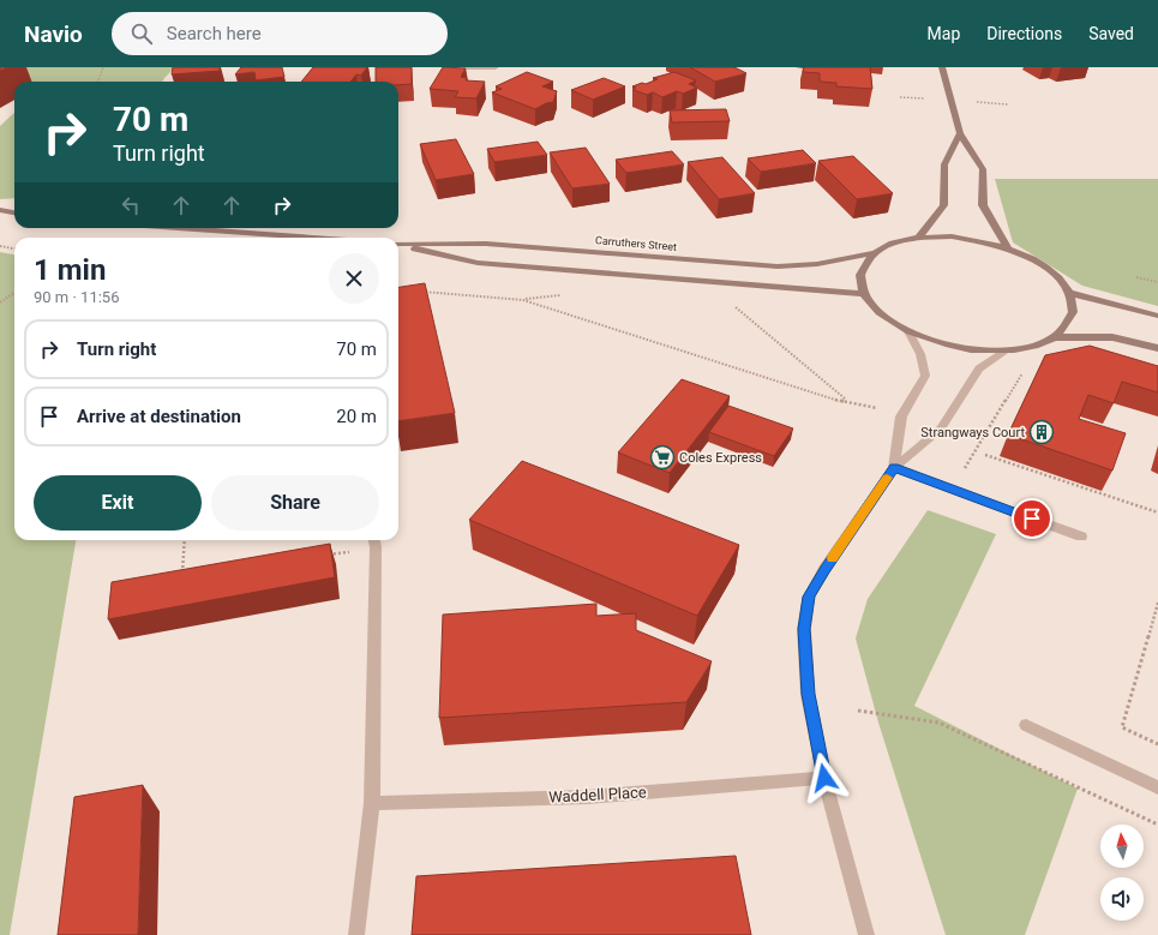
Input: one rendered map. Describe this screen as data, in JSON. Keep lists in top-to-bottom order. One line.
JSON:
{"streets":{"main road":["Carruthers Street"],"street":["Waddell Place"]},"places":{"building":["Strangways Court"],"supermarket":["Coles Express"]},"north":"top","page":{"header":"Navio","search":"Search here","nav":["Map","Directions","Saved"],"turn":["70 m","Turn right"],"heading":["1 min","90 m · 11:56"],"list":[{"name":"Turn right","value":"70 m"},{"name":"Arrive at destination","value":"20 m"}],"buttons":["Exit","Share"]}}
